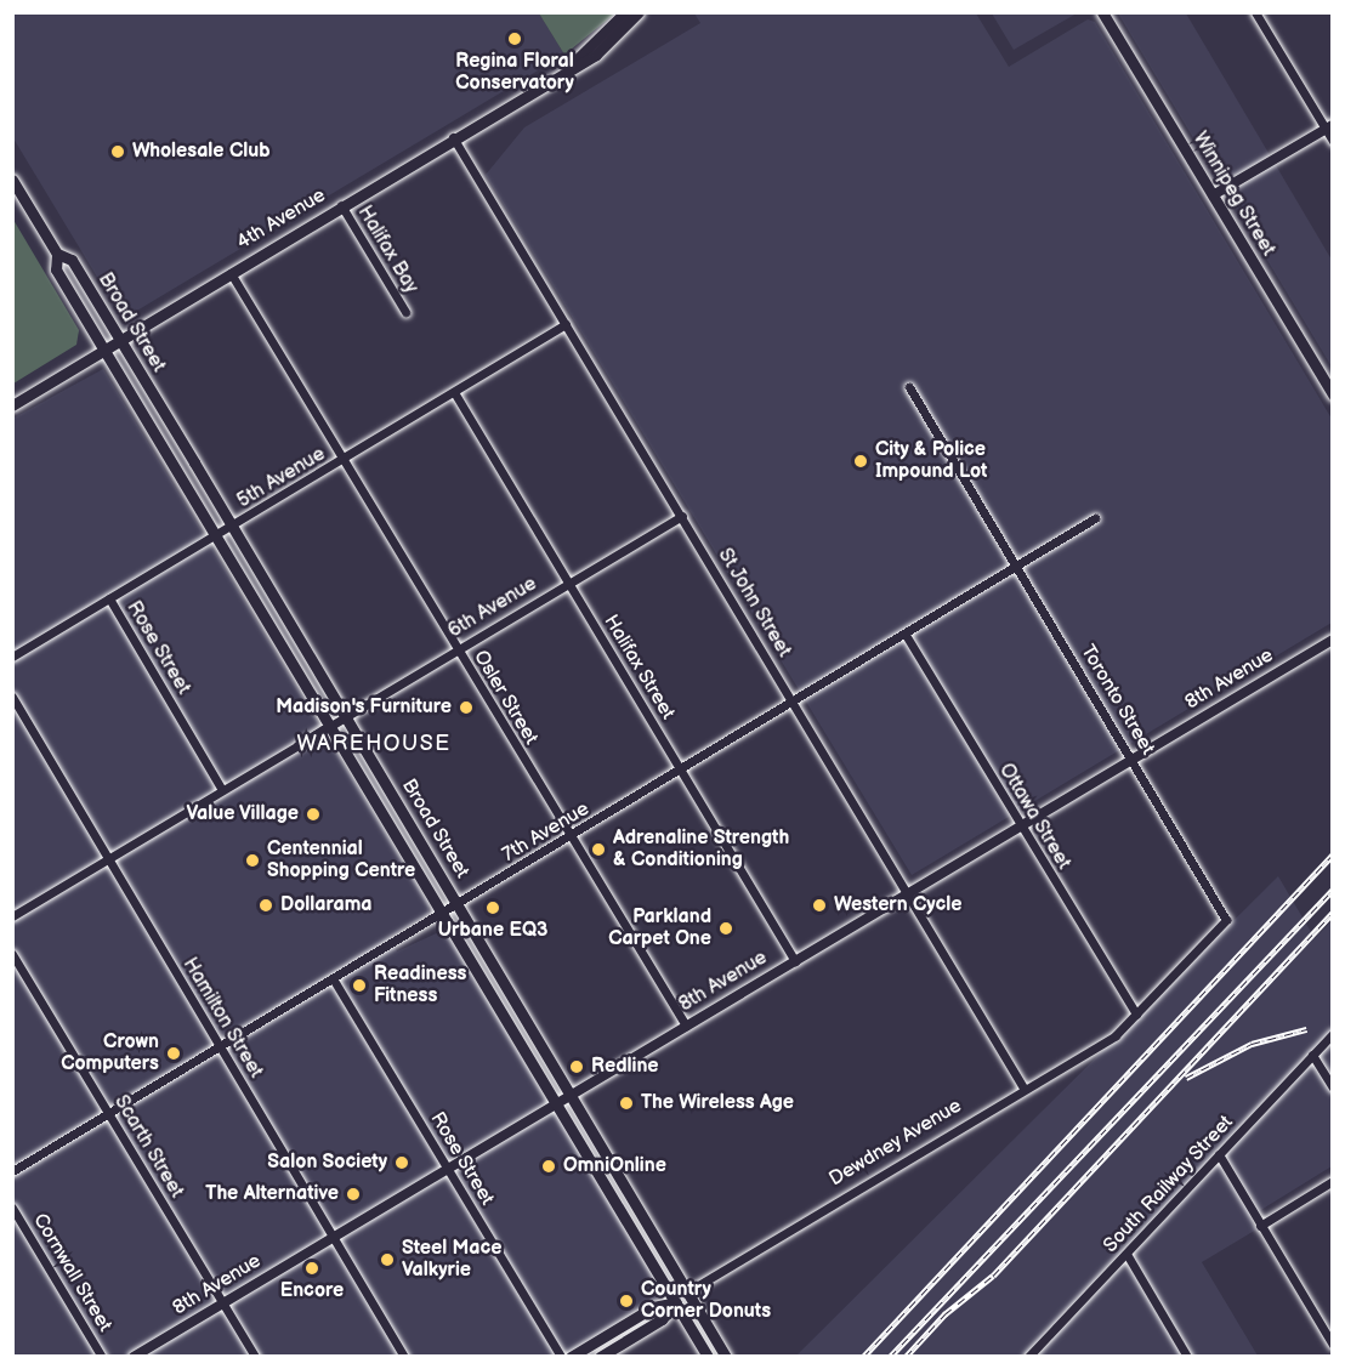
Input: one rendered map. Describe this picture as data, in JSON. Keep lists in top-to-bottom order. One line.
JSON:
{"streets":{"main road":["Winnipeg Street","4th Avenue","Broad Street","Dewdney Avenue"],"street":["Halifax Bay","5th Avenue","St John Street","6th Avenue","Rose Street","Halifax Street","8th Avenue","Osler Street","Toronto Street","Ottawa Street","7th Avenue","Hamilton Street","Scarth Street","South Railway Street","Cornwall Street"]},"crossings":[["4th Avenue","Halifax Bay"],["4th Avenue","Broad Street"],["4th Avenue","St John Street"],["4th Avenue","Osler Street"],["Broad Street","5th Avenue"],["Broad Street","6th Avenue"],["Broad Street","8th Avenue"],["Broad Street","7th Avenue"],["Broad Street","Dewdney Avenue"],["5th Avenue","St John Street"],["5th Avenue","Rose Street"],["5th Avenue","Halifax Street"],["5th Avenue","Osler Street"],["St John Street","6th Avenue"],["St John Street","8th Avenue"],["St John Street","7th Avenue"],["St John Street","Dewdney Avenue"],["6th Avenue","Rose Street"],["6th Avenue","Halifax Street"],["6th Avenue","Osler Street"],["6th Avenue","Hamilton Street"],["Rose Street","8th Avenue"],["Rose Street","7th Avenue"],["Halifax Street","8th Avenue"],["Halifax Street","7th Avenue"],["8th Avenue","Osler Street"],["8th Avenue","Toronto Street"],["8th Avenue","Ottawa Street"],["8th Avenue","Hamilton Street"],["8th Avenue","Scarth Street"],["Osler Street","7th Avenue"],["Toronto Street","Ottawa Street"],["Toronto Street","7th Avenue"],["Toronto Street","Dewdney Avenue"],["Ottawa Street","7th Avenue"],["Ottawa Street","Dewdney Avenue"],["7th Avenue","Hamilton Street"],["7th Avenue","Scarth Street"]],"districts":["WAREHOUSE"],"places":["Regina Floral Conservatory","Wholesale Club","City & Police Impound Lot","Madison's Furniture","Value Village","Adrenaline Strength & Conditioning","Centennial Shopping Centre","Dollarama","Western Cycle","Urbane EQ3","Parkland Carpet One","Readiness Fitness","Crown Computers","Redline","The Wireless Age","Salon Society","OmniOnline","The Alternative","Steel Mace Valkyrie","Encore","Country Corner Donuts"]}
